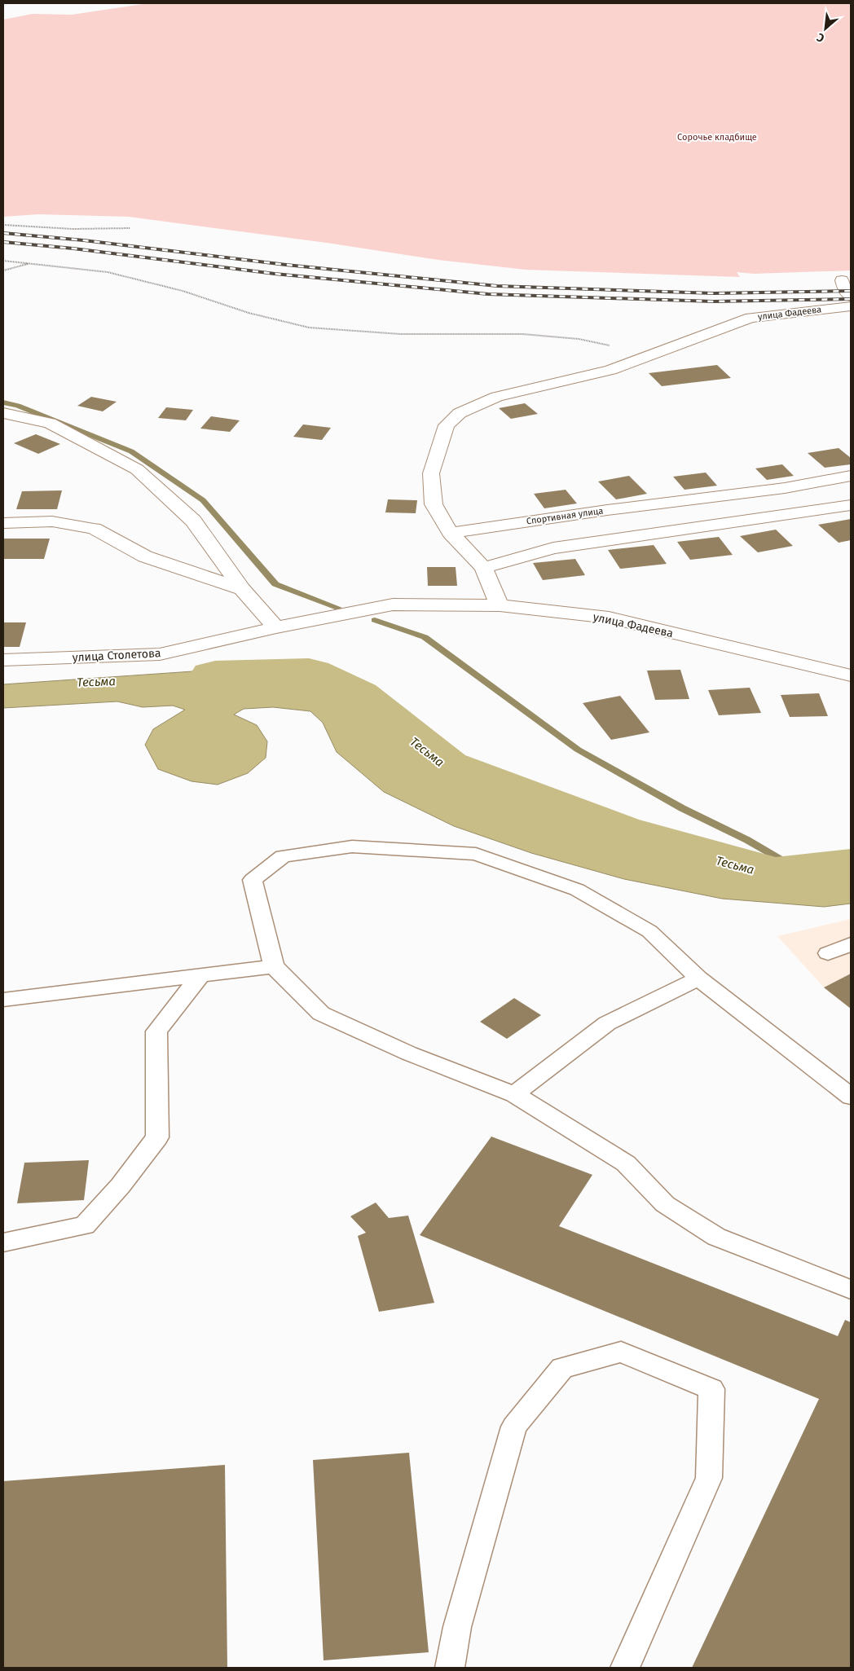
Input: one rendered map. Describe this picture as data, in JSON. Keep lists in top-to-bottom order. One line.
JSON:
{"streets":{"street":["улица Фадеева","Спортивная улица","улица Столетова"]},"crossings":[["улица Фадеева","Спортивная улица"],["улица Фадеева","улица Столетова"]],"water":["Тесьма"],"parks":["Сорочье кладбище"],"north":"bottom left"}
